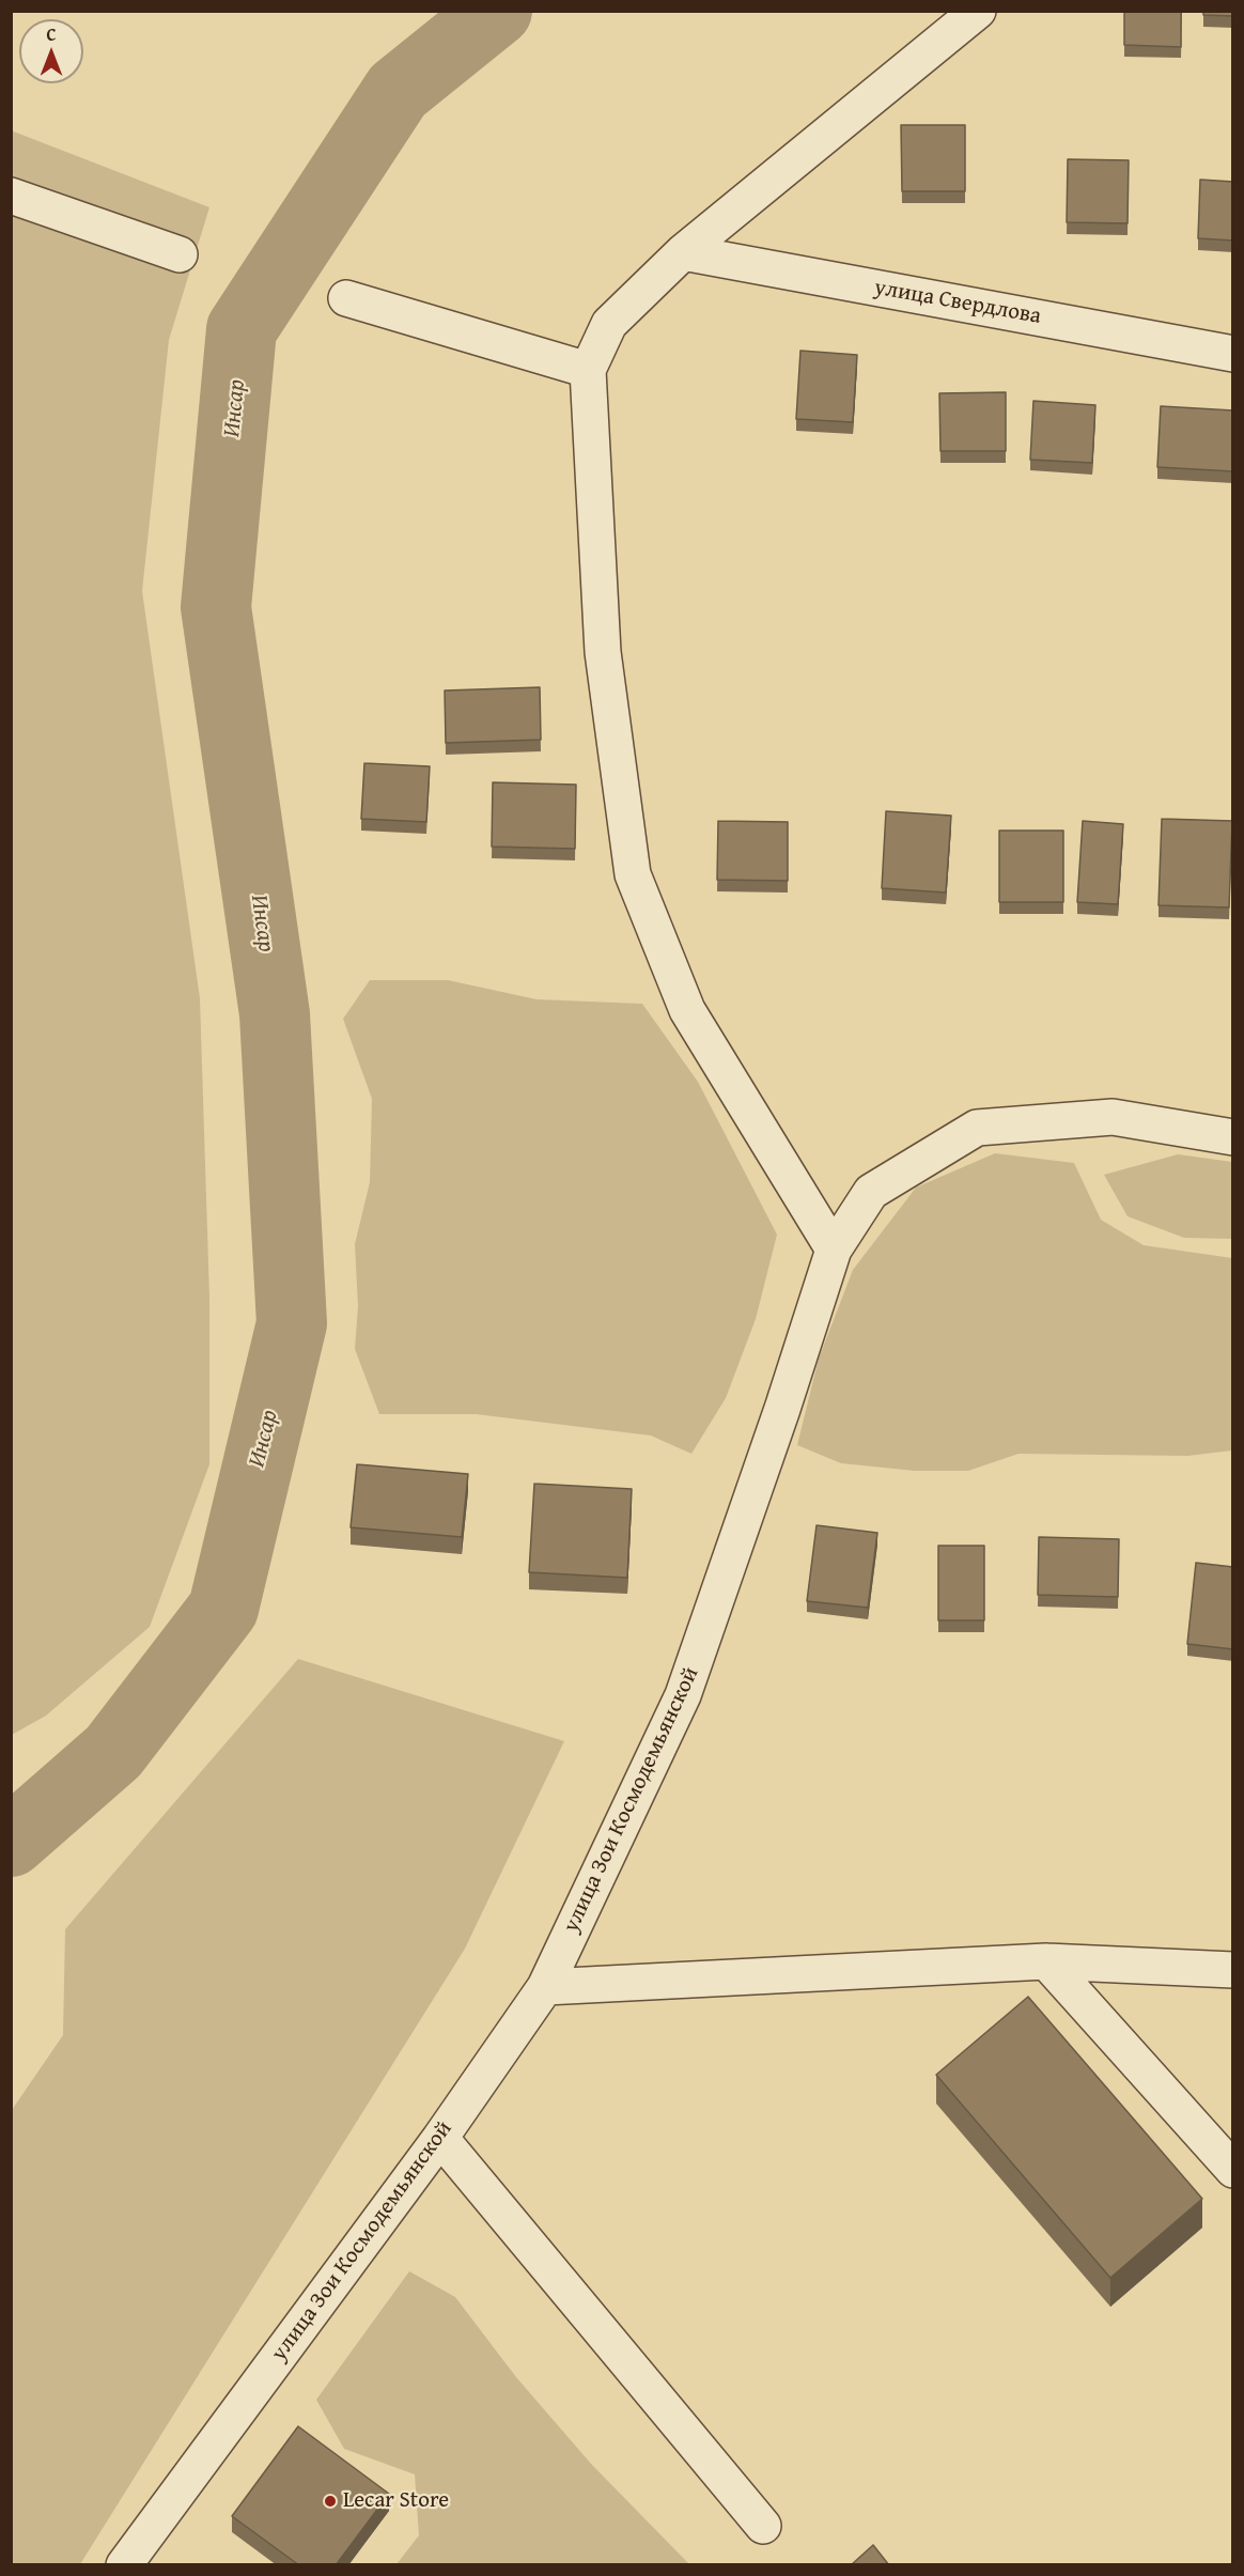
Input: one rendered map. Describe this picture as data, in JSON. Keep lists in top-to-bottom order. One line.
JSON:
{"streets":{"street":["улица Свердлова","улица Зои Космодемьянской"]},"water":["Инсар"],"places":["Lecar Store"],"north":"top"}
